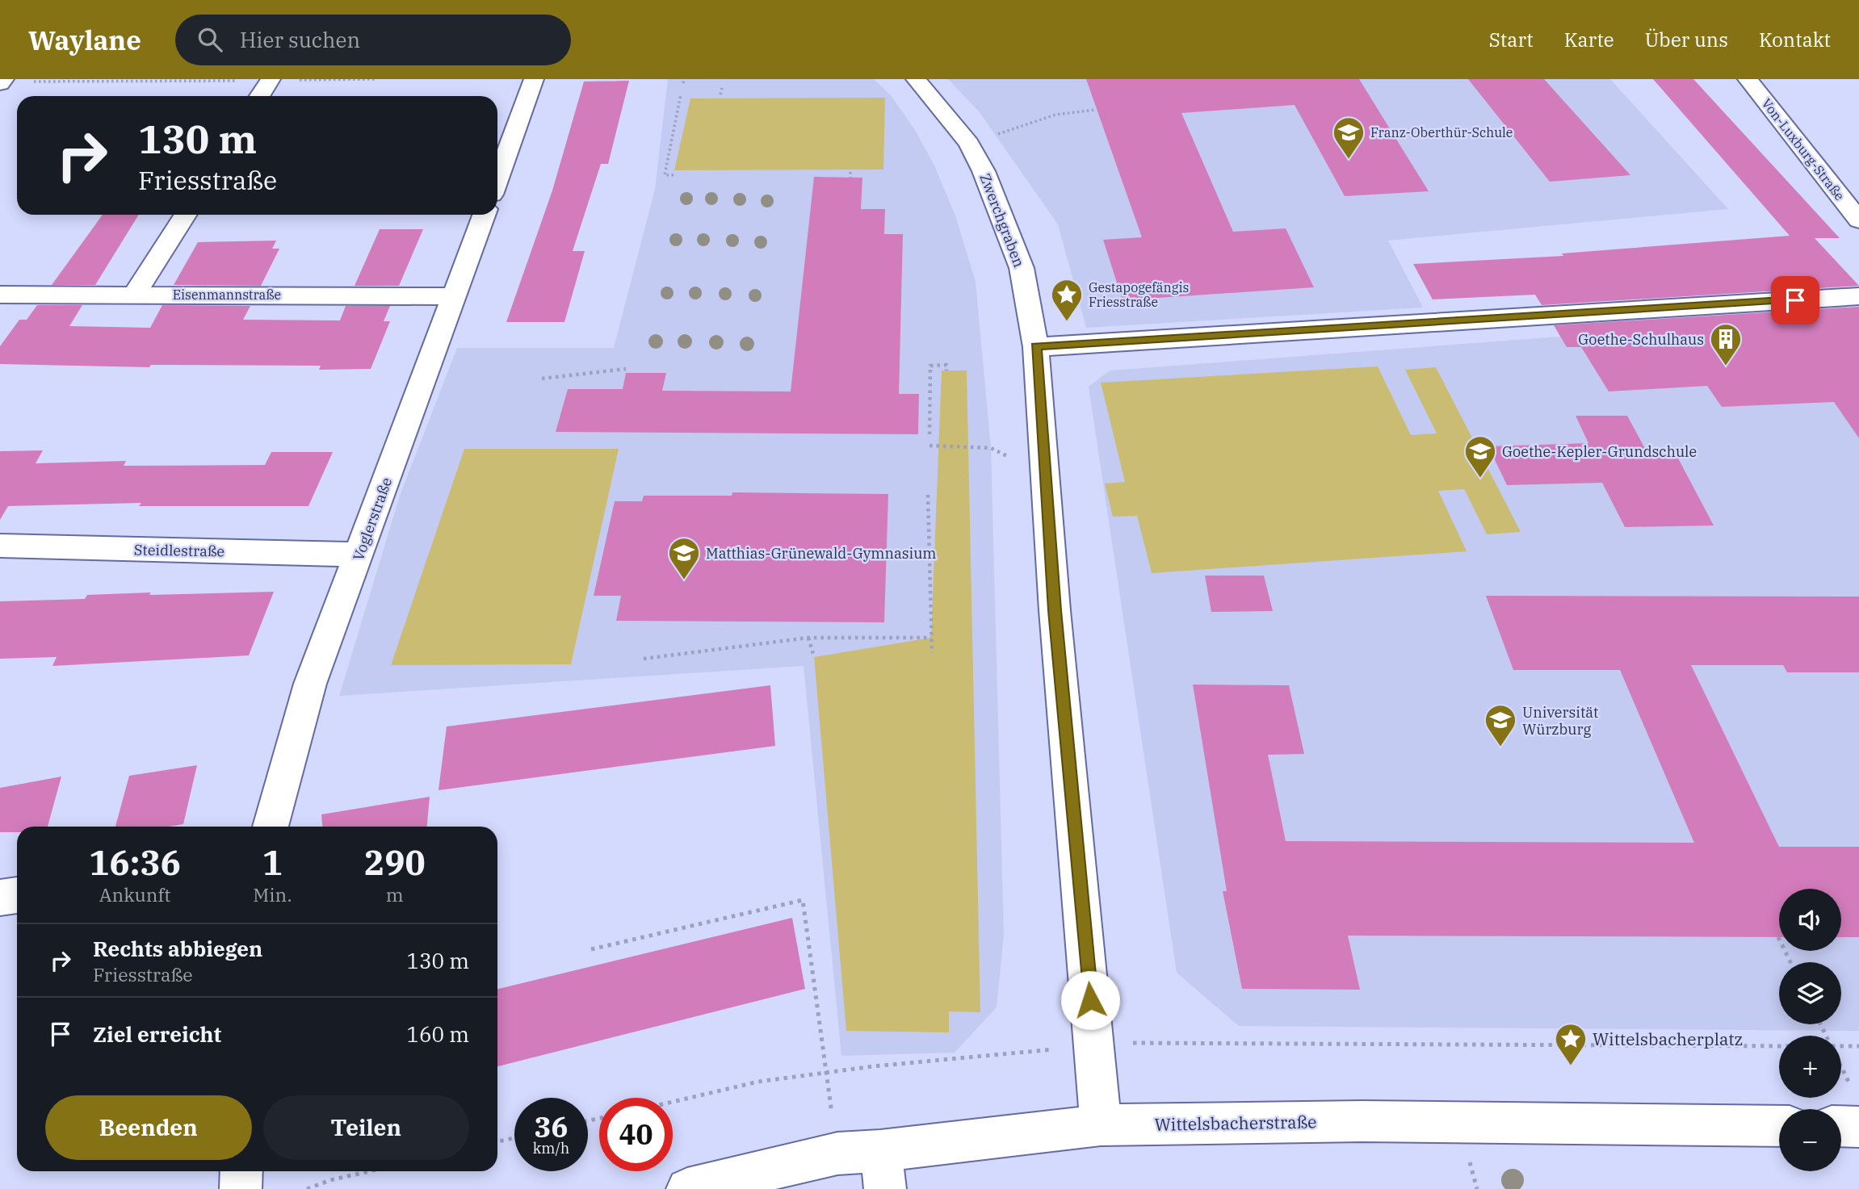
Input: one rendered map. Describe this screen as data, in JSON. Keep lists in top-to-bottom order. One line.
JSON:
{"streets":{"street":["Von-Luxburg-Straße","Zwerchgraben","Eisenmannstraße","Voglerstraße","Steidlestraße","Wittelsbacherstraße"]},"crossings":[["Zwerchgraben","Wittelsbacherstraße"],["Eisenmannstraße","Voglerstraße"],["Voglerstraße","Steidlestraße"]],"places":{"school or university":["Franz-Oberthür-Schule","Goethe-Kepler-Grundschule","Matthias-Grünewald-Gymnasium","Universität Würzburg"],"place":["Gestapogefängis Friesstraße","Wittelsbacherplatz"],"building":["Goethe-Schulhaus"]},"page":{"header":"Waylane","search":"Hier suchen","nav":["Start","Karte","Über uns","Kontakt"],"turn":["130 m","Friesstraße"],"eta":["16:36","Ankunft","1","Min.","290","m"],"map_buttons":["+","−"],"list":[{"name":"Rechts abbiegen","note":"Friesstraße","value":"130 m"},{"name":"Ziel erreicht","value":"160 m"}],"buttons":["Beenden","Teilen"],"speed":"36 km/h","limit":"40"}}
